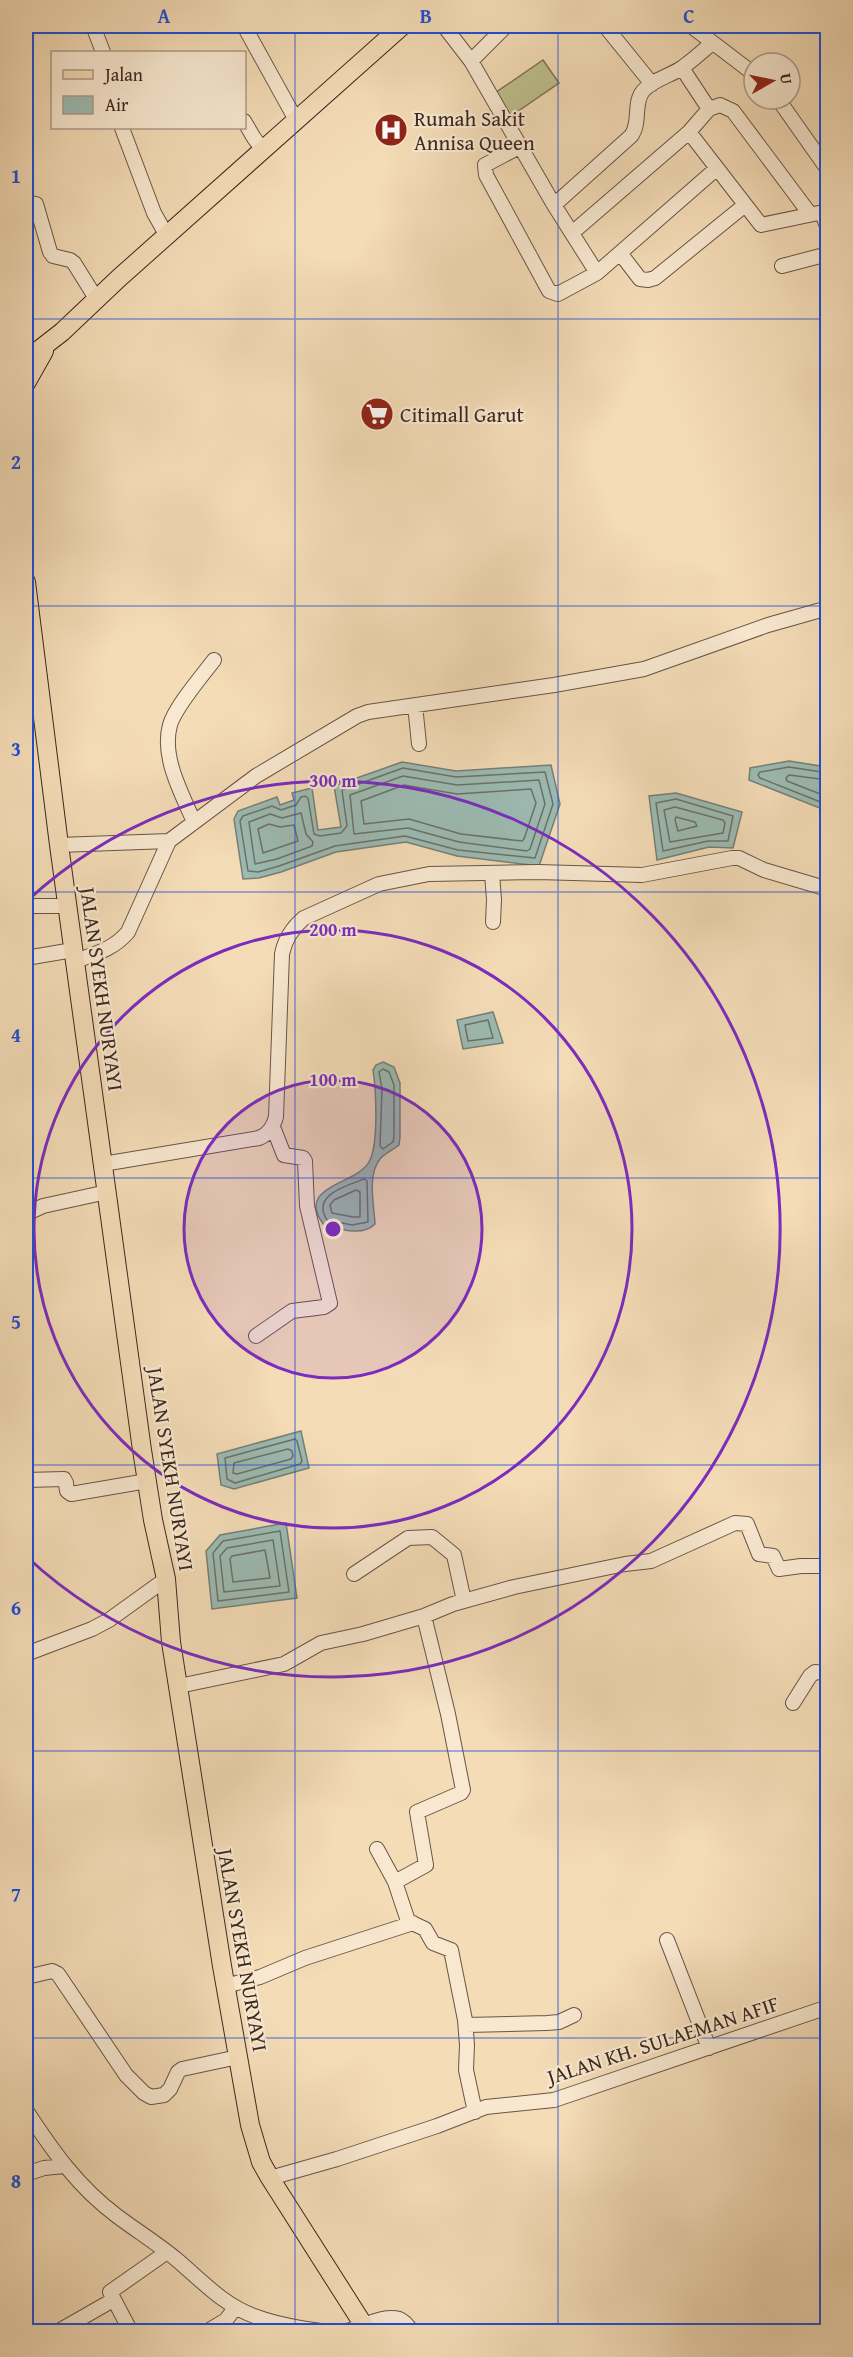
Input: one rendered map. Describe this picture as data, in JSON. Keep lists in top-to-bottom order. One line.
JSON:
{"streets":{"main road":["JALAN SYEKH NURYAYI"],"street":["JALAN KH. SULAEMAN AFIF"]},"crossings":[["JALAN SYEKH NURYAYI","JALAN KH. SULAEMAN AFIF"]],"places":{"hospital":["Rumah Sakit Annisa Queen"],"supermarket":["Citimall Garut"]},"legend":["Jalan","Air"],"north":"right","grid":{"columns":["A","B","C"],"rows":["1","2","3","4","5","6","7","8"]},"rings":["300 m","200 m","100 m"]}
